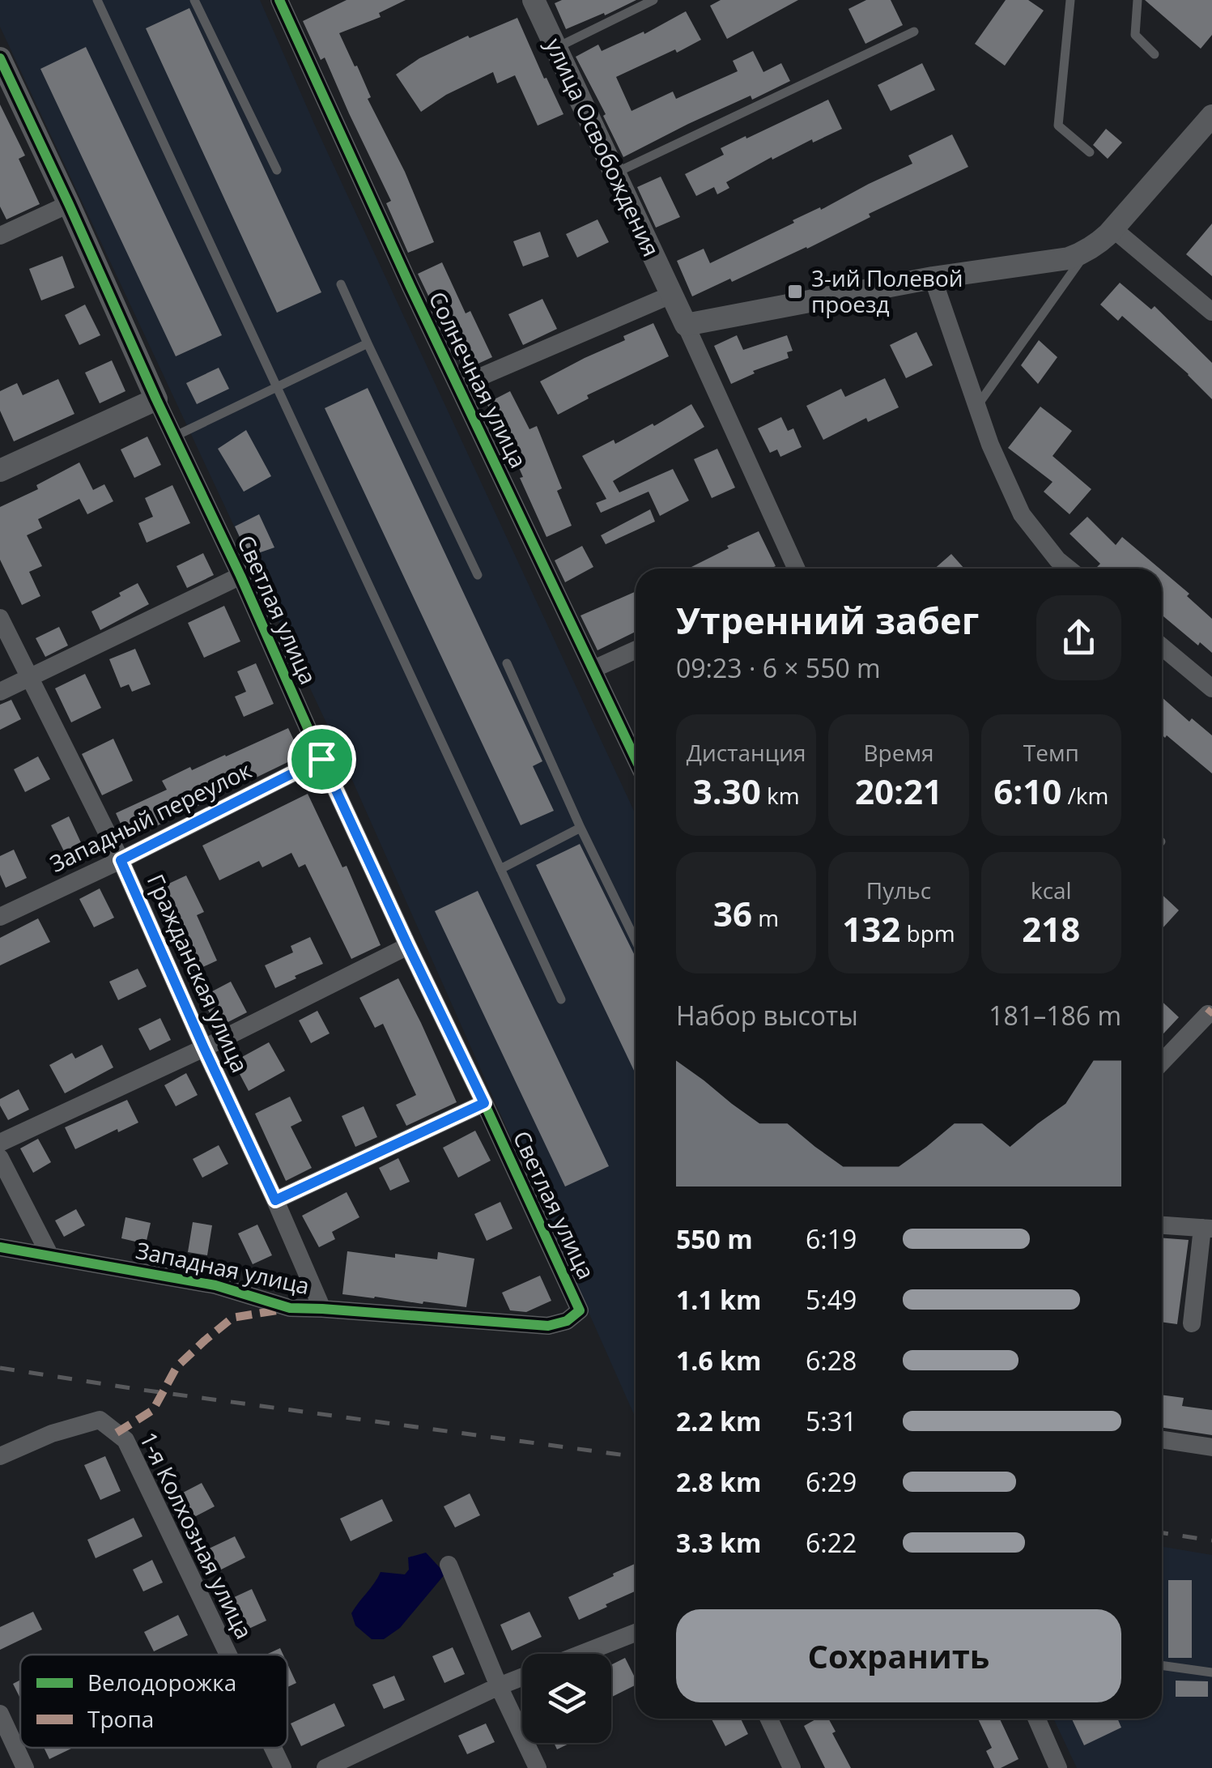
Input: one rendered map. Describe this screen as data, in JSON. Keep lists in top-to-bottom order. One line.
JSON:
{"streets":{"street":["улица Освобождения","Солнечная улица","Светлая улица","Западный переулок","Гражданская улица","Западная улица","1-я Колхозная улица"]},"crossings":[["Светлая улица","Западный переулок"],["Светлая улица","Западная улица"],["Западный переулок","Гражданская улица"],["Гражданская улица","Западная улица"]],"places":{"transit":["3-ий Полевой проезд"]},"legend":["Велодорожка","Тропа"],"page":{"heading":["Утренний забег","09:23 · 6 × 550 m"],"stats":[["Дистанция","3.30 km"],["Время","20:21"],["Темп","6:10 /km"],["36 m"],["Пульс","132 bpm"],["kcal","218"]],"chart":["Набор высоты","181–186 m"],"list":[{"name":"550 m","note":"6:19"},{"name":"1.1 km","note":"5:49"},{"name":"1.6 km","note":"6:28"},{"name":"2.2 km","note":"5:31"},{"name":"2.8 km","note":"6:29"},{"name":"3.3 km","note":"6:22"}],"buttons":"Сохранить"}}
